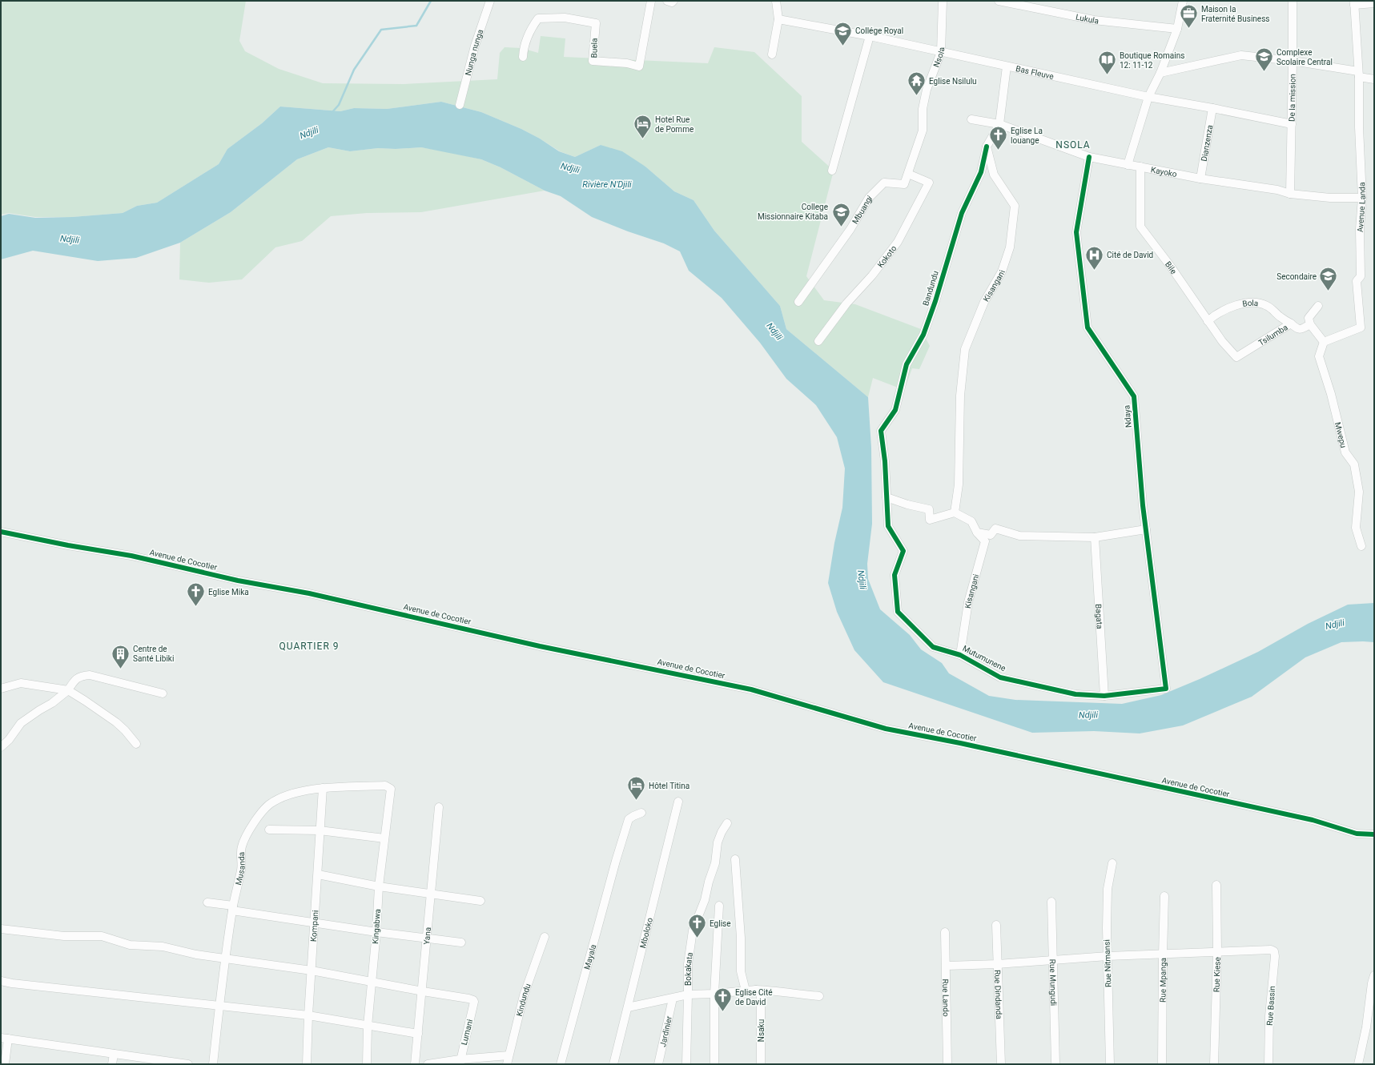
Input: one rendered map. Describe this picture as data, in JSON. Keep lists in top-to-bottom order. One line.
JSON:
{"streets":{"street":["Lukula","Buela","Nunga nunga","Nsola","Bas Fleuve","De la mission","Dianzenza","Kayoko","Avenue Landa","Mbuangi","Kokoto","Bile","Kisangani","Bandundu","Bola","Tsilumba","Ndaya","Mwepu","Avenue de Cocotier","Bagata","Mutumunene","Musanda","Kompani","Kingabwa","Mboloko","Yana","Mayala","Rue Nitmansi","Bokakata","Rue Kiese","Rue Mpanga","Rue Mungudi","Rue Dindanda","Rue Lando","Kindundu","Rue Bassin","Nsaku","Jardinier","Lumani"]},"crossings":[["Nsola","Bas Fleuve"],["Nsola","Mbuangi"],["Bas Fleuve","De la mission"],["Bas Fleuve","Dianzenza"],["De la mission","Kayoko"],["Dianzenza","Kayoko"],["Kayoko","Avenue Landa"],["Kayoko","Bile"],["Kayoko","Ndaya"],["Avenue Landa","Mwepu"],["Mbuangi","Kokoto"],["Bile","Bola"],["Bile","Tsilumba"],["Kisangani","Bandundu"],["Kisangani","Mutumunene"],["Bandundu","Mutumunene"],["Bola","Tsilumba"],["Ndaya","Mutumunene"],["Bagata","Mutumunene"],["Musanda","Kompani"],["Musanda","Kingabwa"],["Yana","Lumani"],["Rue Kiese","Rue Bassin"]],"districts":["NSOLA","QUARTIER 9"],"water":["Ndjili","Rivière N'Djili"],"places":{"office":["Maison la Fraternité Business"],"school or university":["Collége Royal","Complexe Scolaire Central","College Missionnaire Kitaba","Secondaire"],"library":["Boutique Romains 12: 11-12"],"temple":["Eglise Nsilulu"],"hotel":["Hotel Rue de Pomme","Hôtel Titina"],"church":["Eglise La louange","Eglise Mika","Eglise","Eglise Cité de David"],"hospital":["Cité de David"],"building":["Centre de Santé Libiki"]}}
